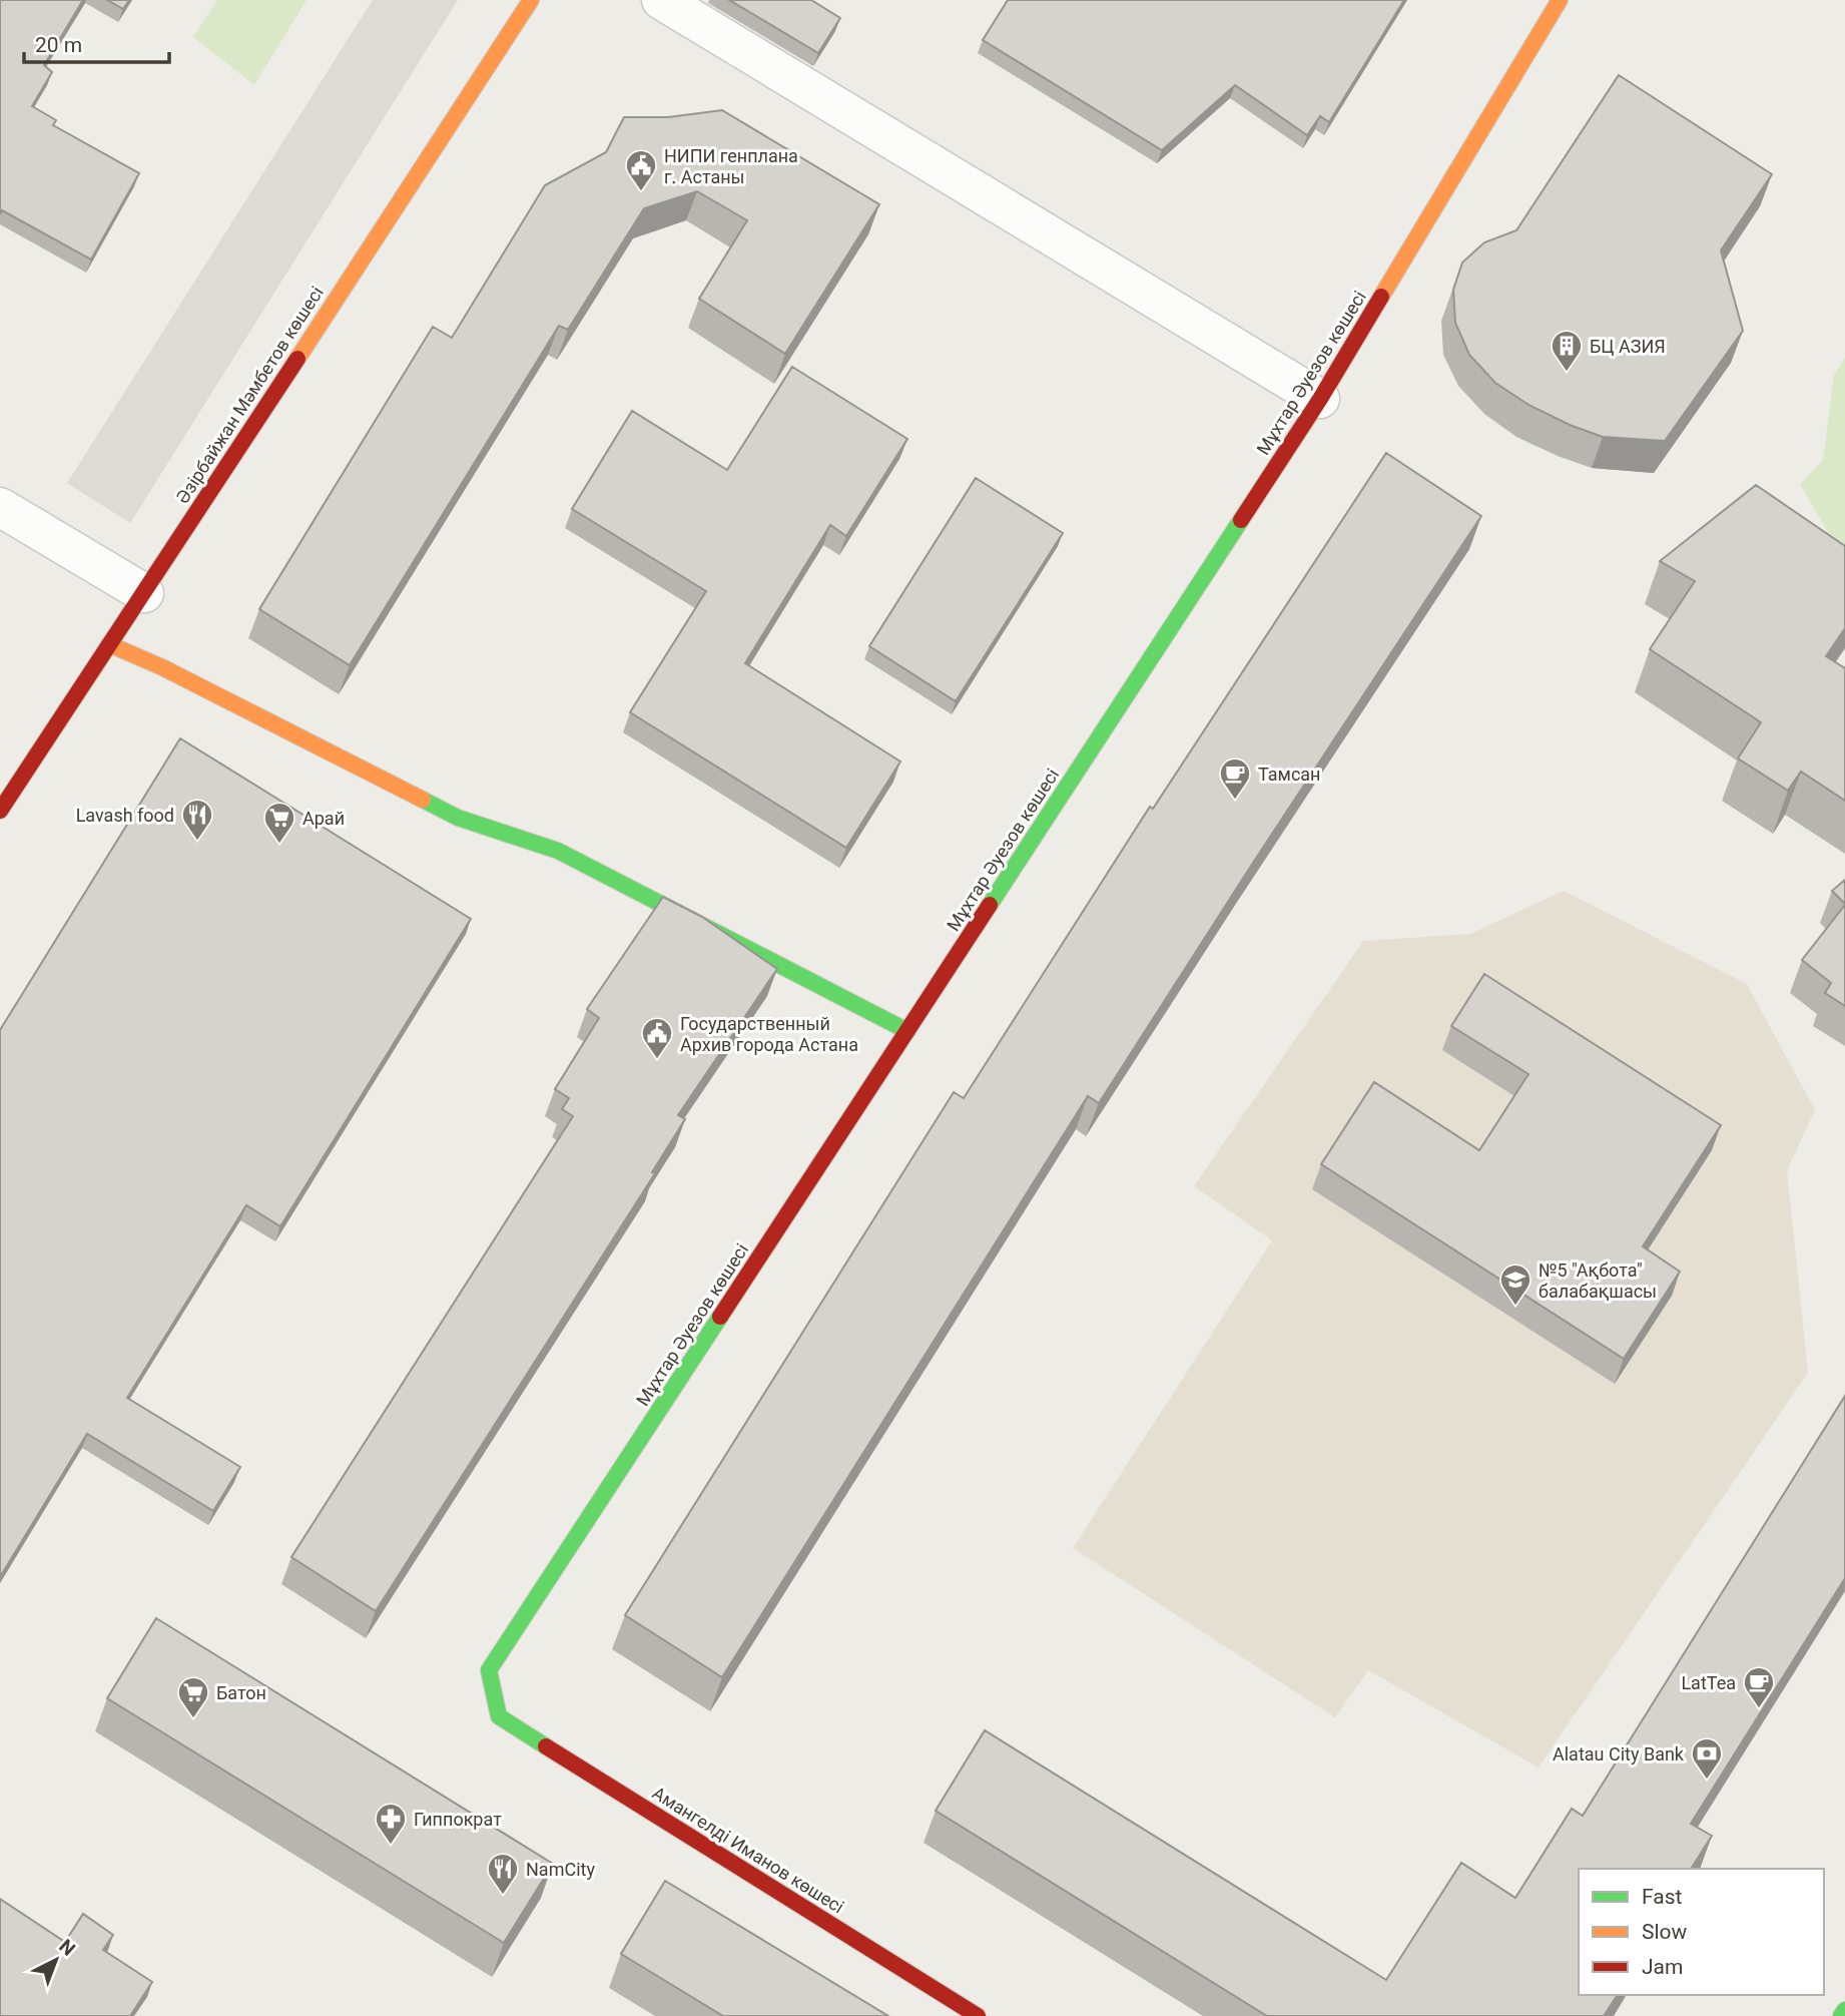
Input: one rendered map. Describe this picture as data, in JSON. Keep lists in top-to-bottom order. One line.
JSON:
{"streets":{"street":["Мұхтар Әуезов көшесі","Әзірбайжан Мәмбетов көшесі","Амангелді Иманов көшесі"]},"crossings":[["Мұхтар Әуезов көшесі","Амангелді Иманов көшесі"]],"places":{"public building":["НИПИ генплана г. Астаны","Государственный Архив города Астана"],"building":["БЦ АЗИЯ"],"cafe":["Тамсан","LatTea"],"restaurant":["Lavash food","NamCity"],"supermarket":["Арай","Батон"],"school or university":["№5 \"Ақбота\" балабақшасы"],"bank":["Alatau City Bank"],"pharmacy":["Гиппократ"]},"legend":["Fast","Slow","Jam"],"scale_bar":"20 m","north":"top right"}
